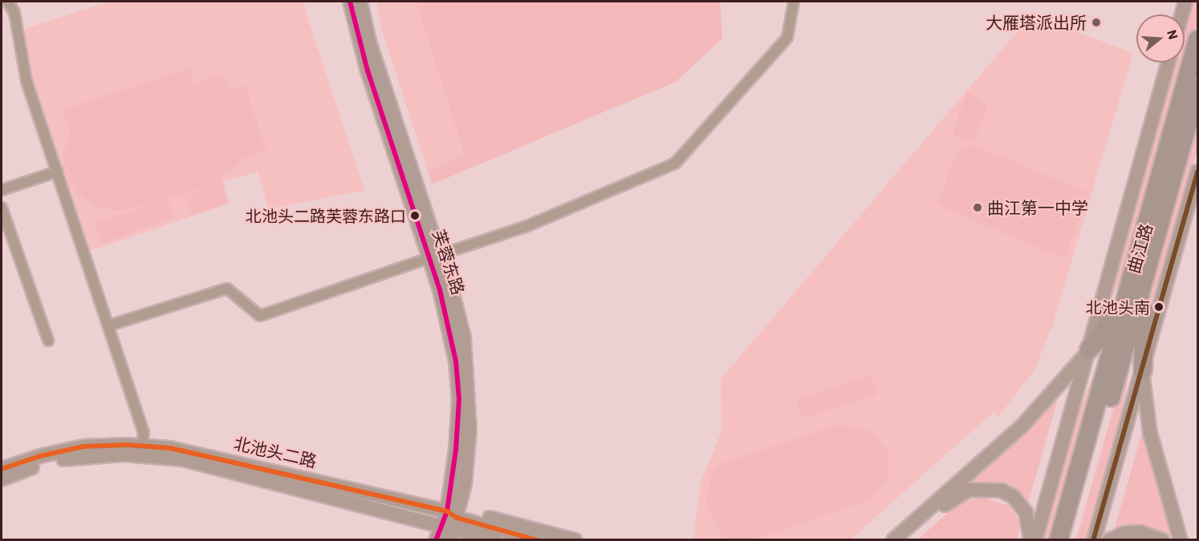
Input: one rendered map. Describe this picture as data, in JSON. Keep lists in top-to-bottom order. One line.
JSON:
{"streets":{"highway":["曲江路"],"main road":["芙蓉东路","北池头二路"]},"crossings":[["芙蓉东路","北池头二路"]],"places":["大雁塔派出所","曲江第一中学","北池头二路芙蓉东路口","北池头南"],"north":"right"}
